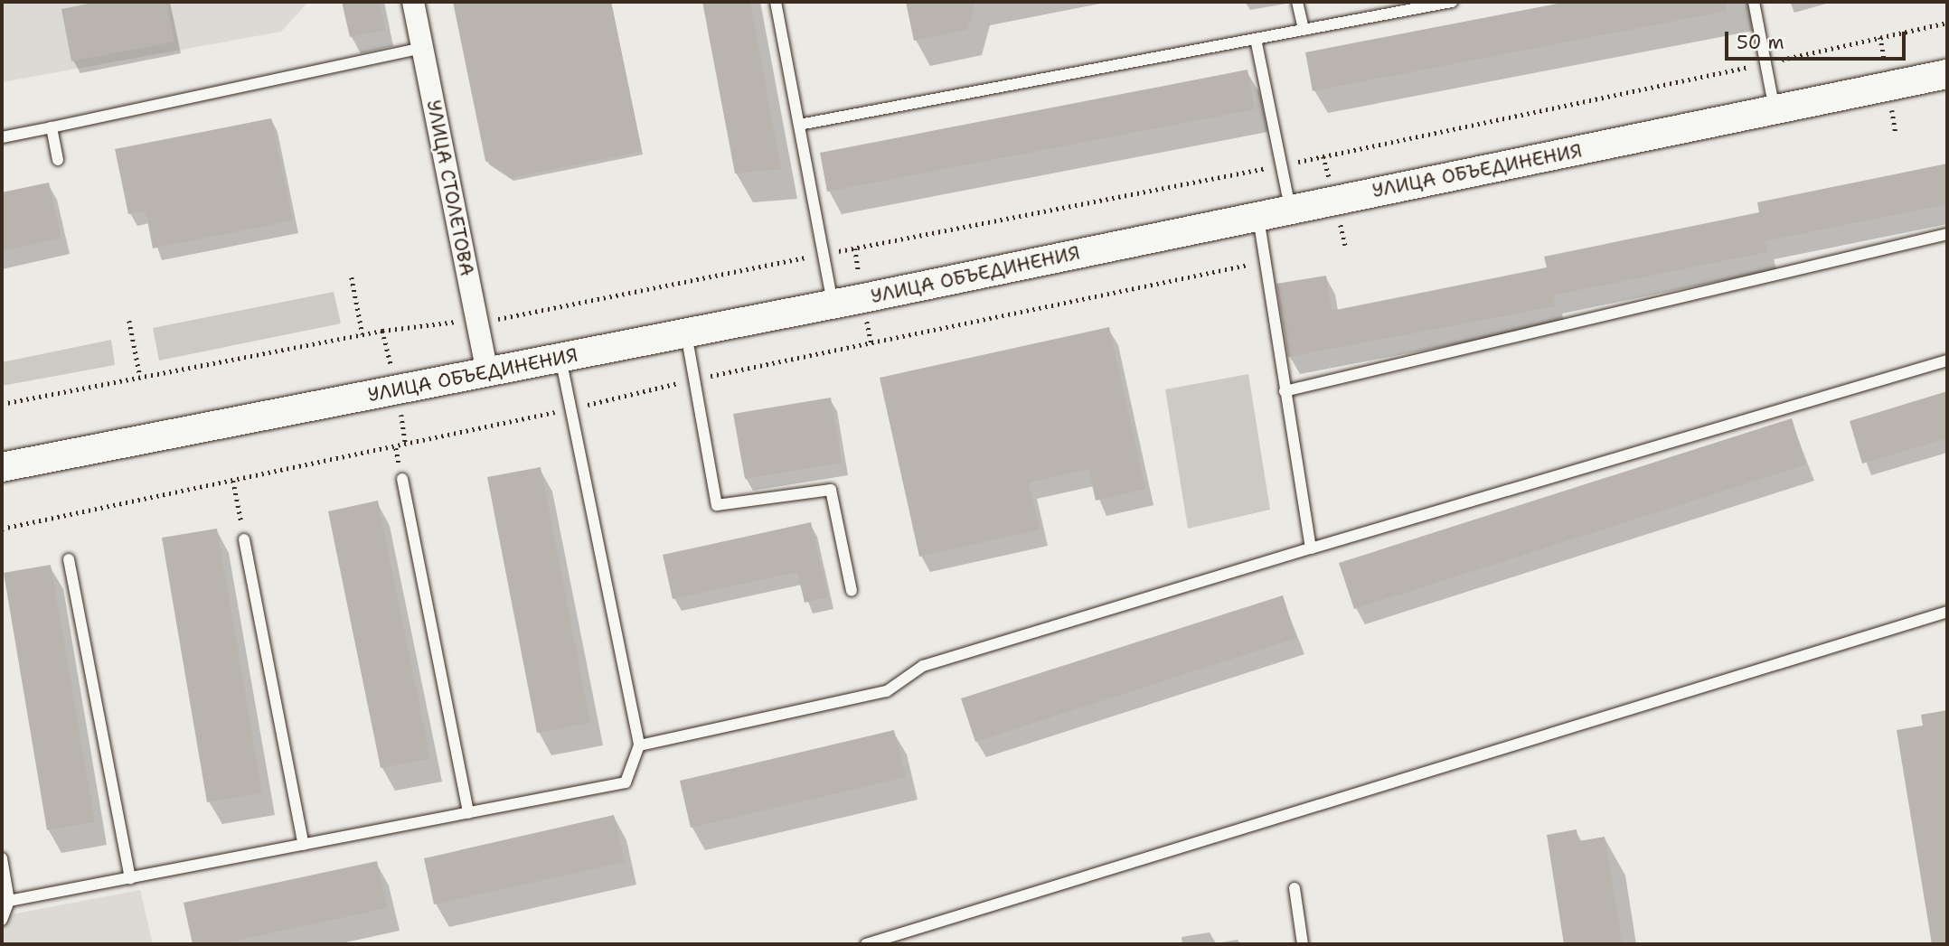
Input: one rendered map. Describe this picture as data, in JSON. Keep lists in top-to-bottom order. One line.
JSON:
{"streets":{"street":["УЛИЦА ОБЪЕДИНЕНИЯ","УЛИЦА СТОЛЕТОВА"]},"crossings":[["УЛИЦА ОБЪЕДИНЕНИЯ","УЛИЦА СТОЛЕТОВА"]],"scale_bar":"50 m"}
